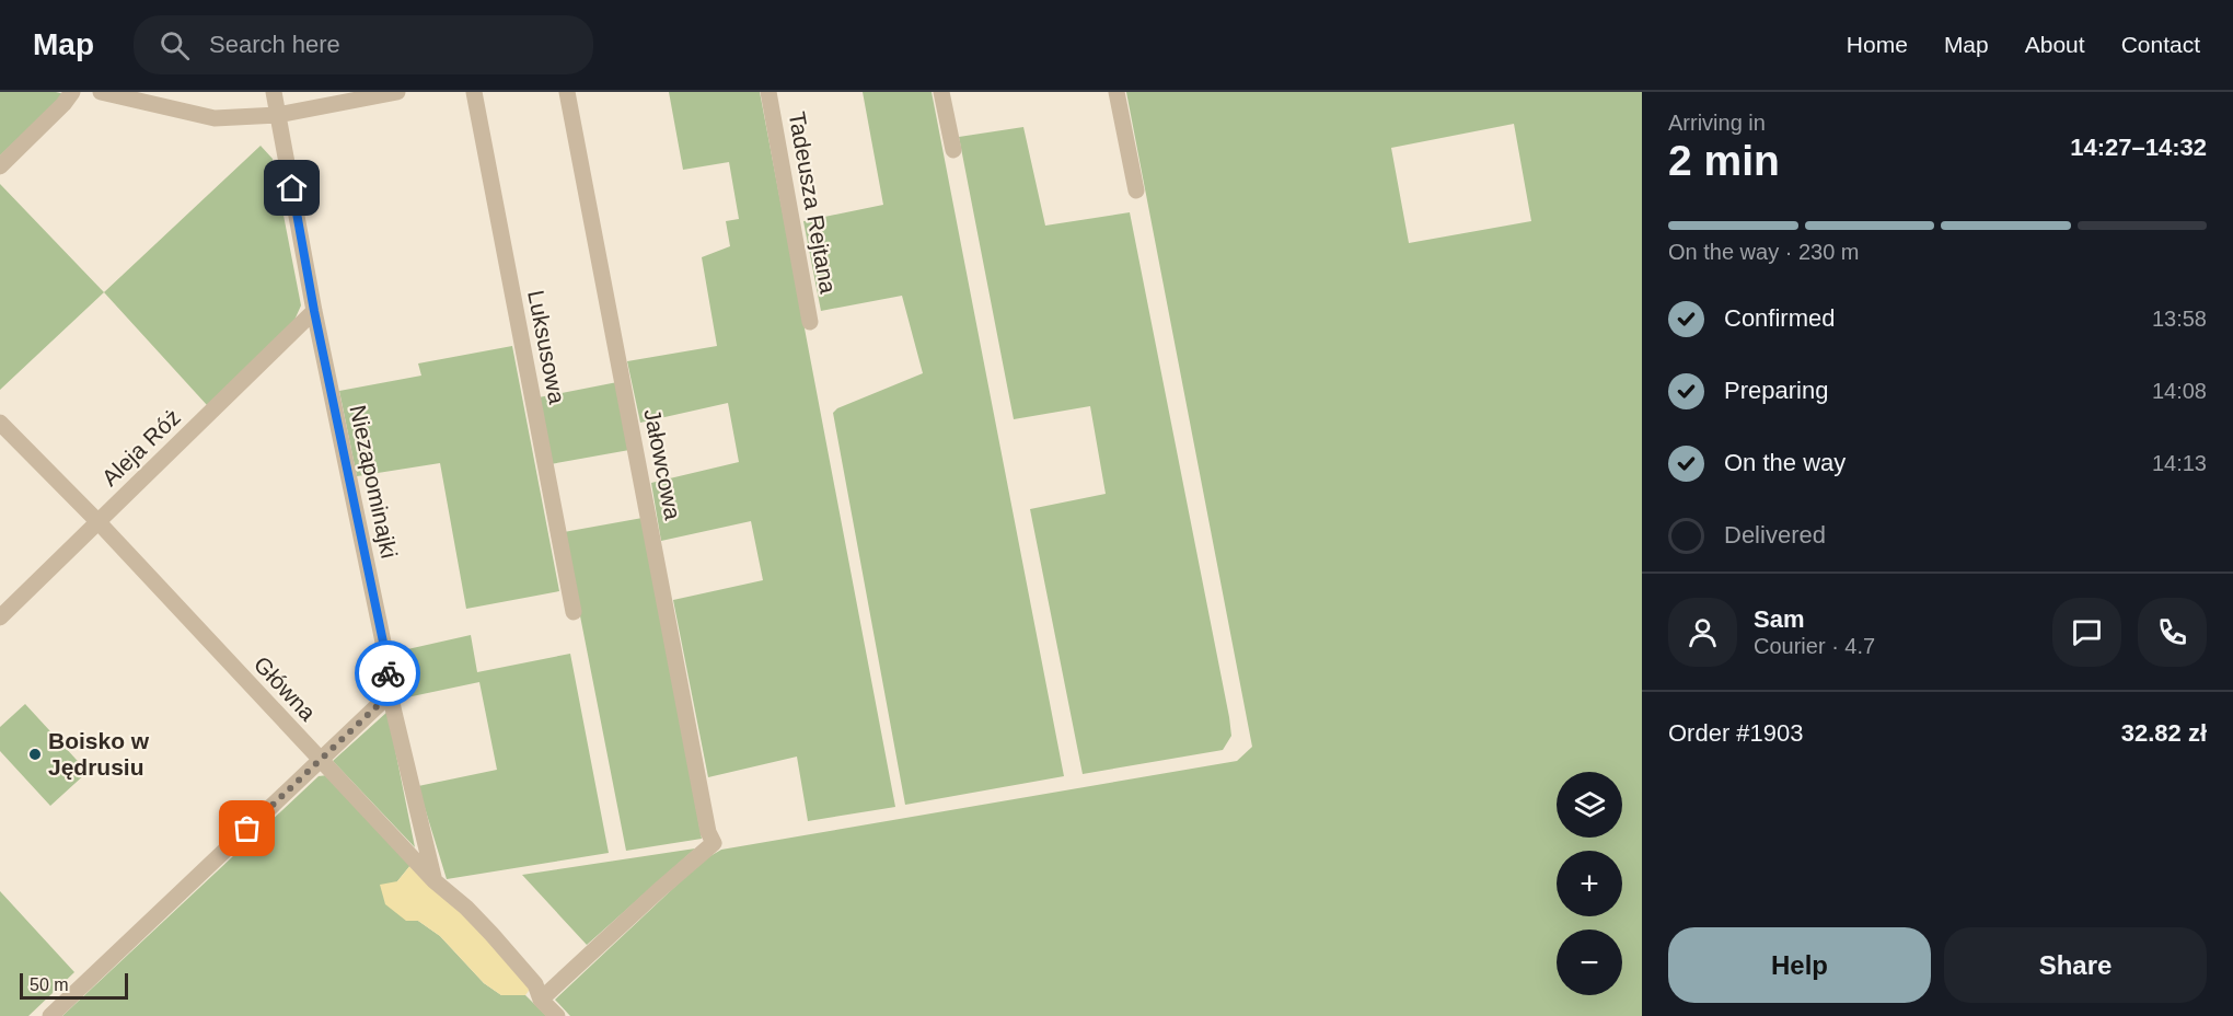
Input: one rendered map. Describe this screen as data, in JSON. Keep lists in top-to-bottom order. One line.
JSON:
{"streets":{"street":["Tadeusza Rejtana","Luksusowa","Aleja Róż","Jałowcowa","Niezapominajki","Główna"]},"crossings":[["Aleja Róż","Niezapominajki"],["Aleja Róż","Główna"],["Jałowcowa","Główna"],["Niezapominajki","Główna"]],"places":["Boisko w Jędrusiu"],"scale_bar":"50 m","page":{"header":"Map","search":"Search here","nav":["Home","Map","About","Contact"],"heading":["2 min","Arriving in","14:27–14:32"],"panel":["Sam","Courier · 4.7","Order #1903","32.82 zł"],"bar":"On the way · 230 m","list":[["Confirmed","13:58"],["Preparing","14:08"],["On the way","14:13"],"Delivered"],"map_buttons":["+","−"],"buttons":["Help","Share"],"scale":"50 m"}}
